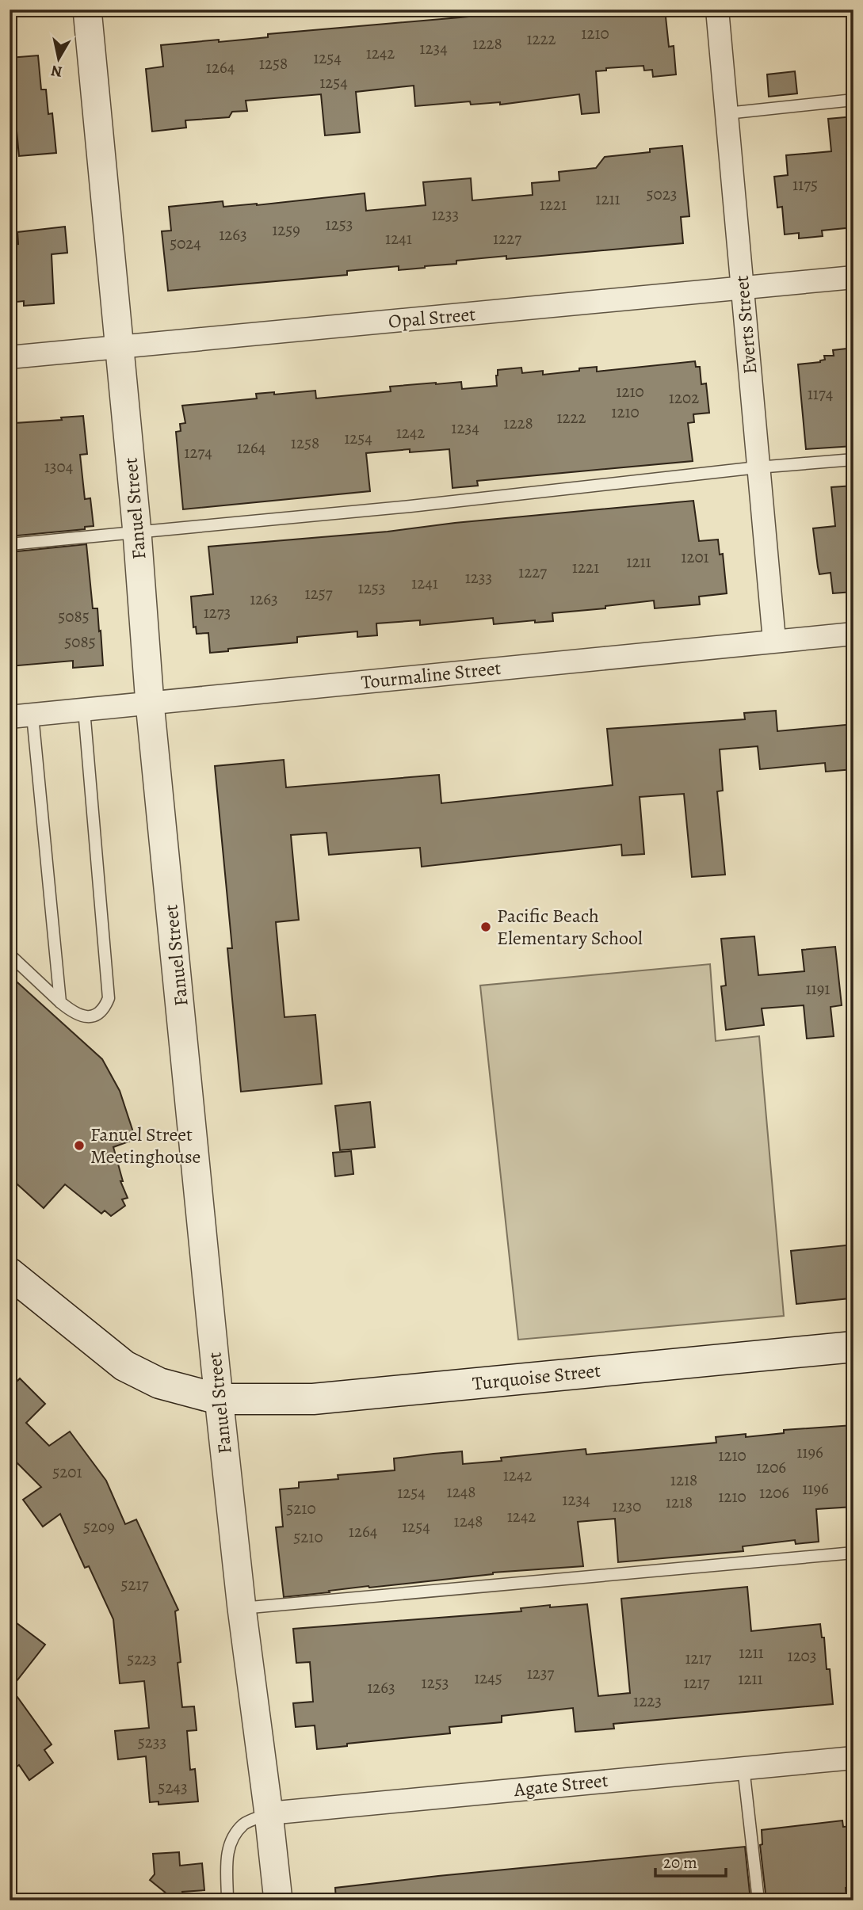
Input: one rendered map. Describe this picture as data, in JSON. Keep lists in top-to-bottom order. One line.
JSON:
{"streets":{"main road":["Turquoise Street"],"street":["Opal Street","Everts Street","Fanuel Street","Tourmaline Street","Agate Street"]},"crossings":[["Opal Street","Everts Street"],["Opal Street","Fanuel Street"],["Everts Street","Tourmaline Street"],["Fanuel Street","Tourmaline Street"],["Fanuel Street","Turquoise Street"],["Fanuel Street","Agate Street"]],"places":["Pacific Beach Elementary School","Fanuel Street Meetinghouse"],"house_numbers":["1210","1222","1228","1234","1242","1254","1258","1264","1254","1175","5023","1211","1221","1233","1253","1259","1263","1241","1227","5024","1210","1174","1202","1210","1222","1228","1234","1242","1254","1258","1264","1274","1304","1201","1211","1221","1227","1233","1241","1253","1257","1263","1273","5085","5085","1191","1196","1210","1206","5201","1242","1218","1196","1248","1254","1206","1210","1234","1218","1230","5210","1242","1248","5209","1254","1264","5210","5217","1211","1203","1217","5223","1237","1245","1211","1253","1217","1263","1223","5233","5243"],"scale_bar":"20 m","north":"bottom"}
